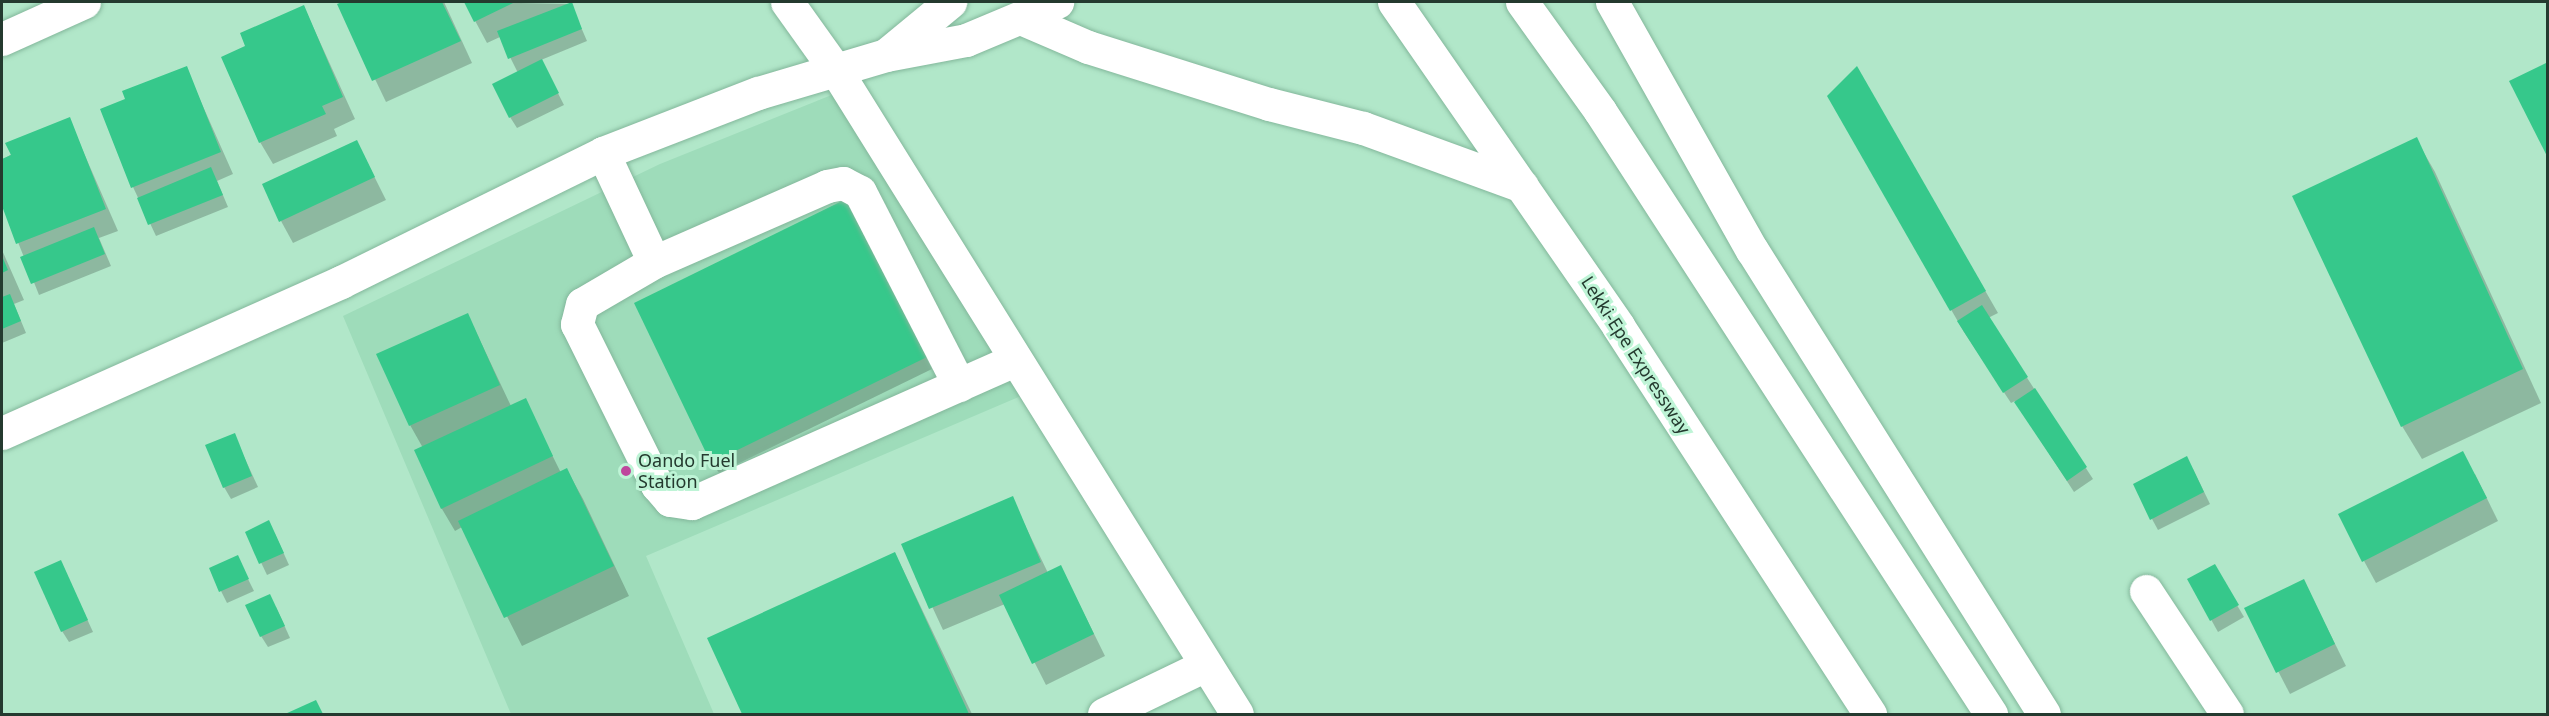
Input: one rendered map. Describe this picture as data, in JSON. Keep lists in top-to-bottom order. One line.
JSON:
{"streets":{"main road":["Lekki-Epe Expressway"]},"places":["Oando Fuel Station"]}
